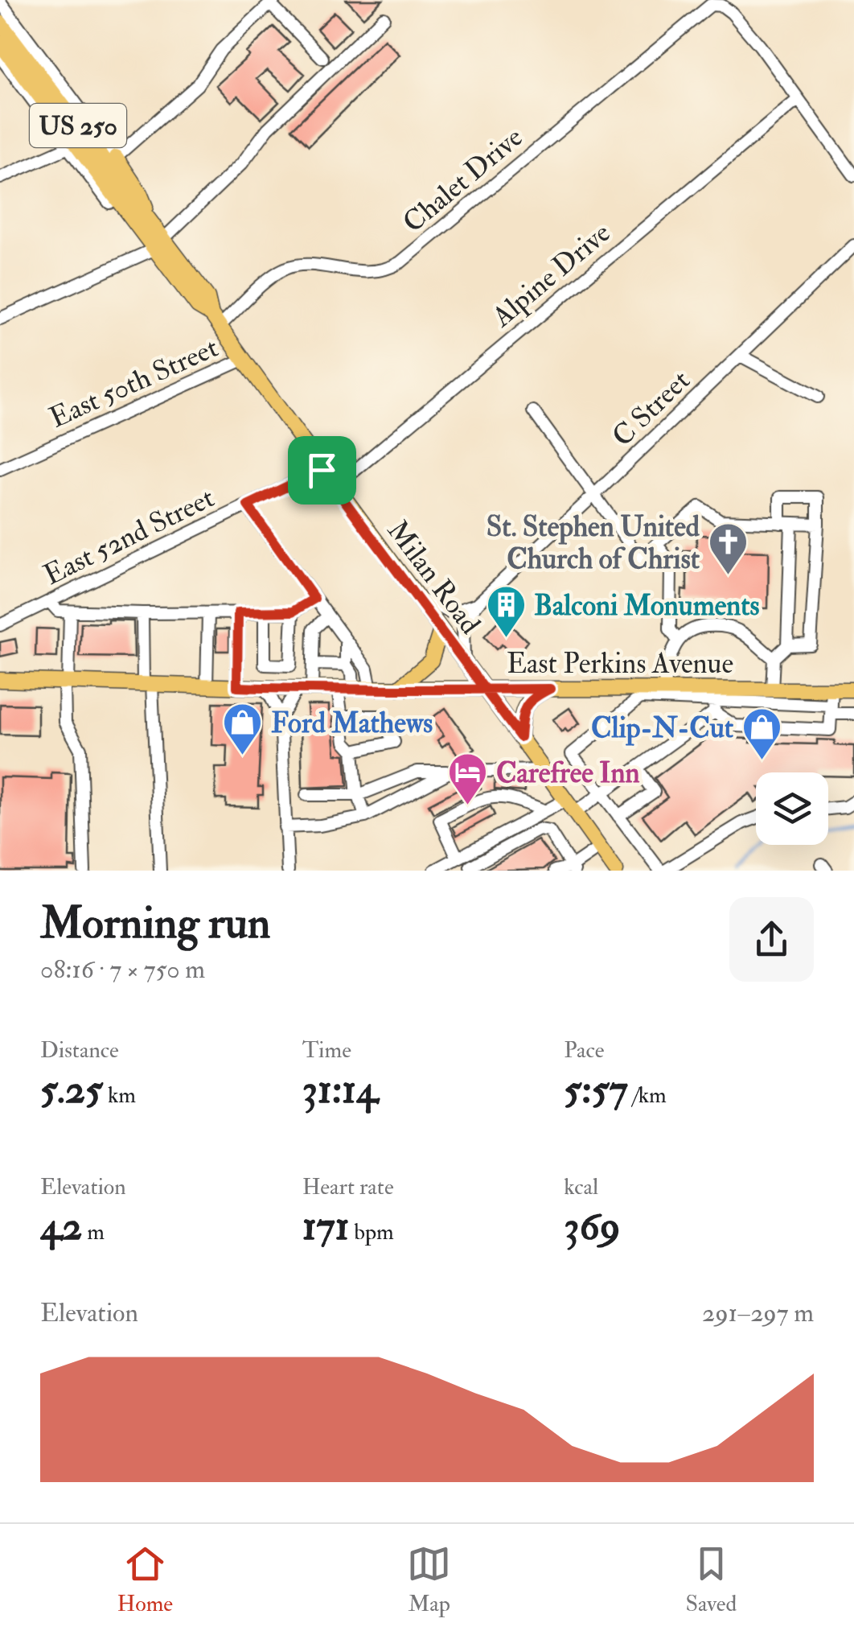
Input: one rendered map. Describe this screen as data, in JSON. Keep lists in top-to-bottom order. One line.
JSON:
{"streets":{"main road":["US 250","Milan Road","East Perkins Avenue"],"street":["Chalet Drive","Alpine Drive","East 50th Street","C Street","East 52nd Street"]},"crossings":[["Chalet Drive","Alpine Drive"],["Chalet Drive","Milan Road"],["Alpine Drive","Milan Road"],["East 50th Street","Milan Road"],["C Street","Milan Road"],["East 52nd Street","Milan Road"],["Milan Road","East Perkins Avenue"]],"places":{"church":["St. Stephen United Church of Christ"],"building":["Balconi Monuments"],"shop":["Ford Mathews","Clip-N-Cut"],"hotel":["Carefree Inn"]},"page":{"heading":["Morning run","08:16 · 7 × 750 m"],"stats":[["Distance","5.25 km"],["Time","31:14"],["Pace","5:57 /km"],["Elevation","42 m"],["Heart rate","171 bpm"],["kcal","369"]],"chart":["Elevation","291–297 m"],"tabs":["Home","Map","Saved"]}}
